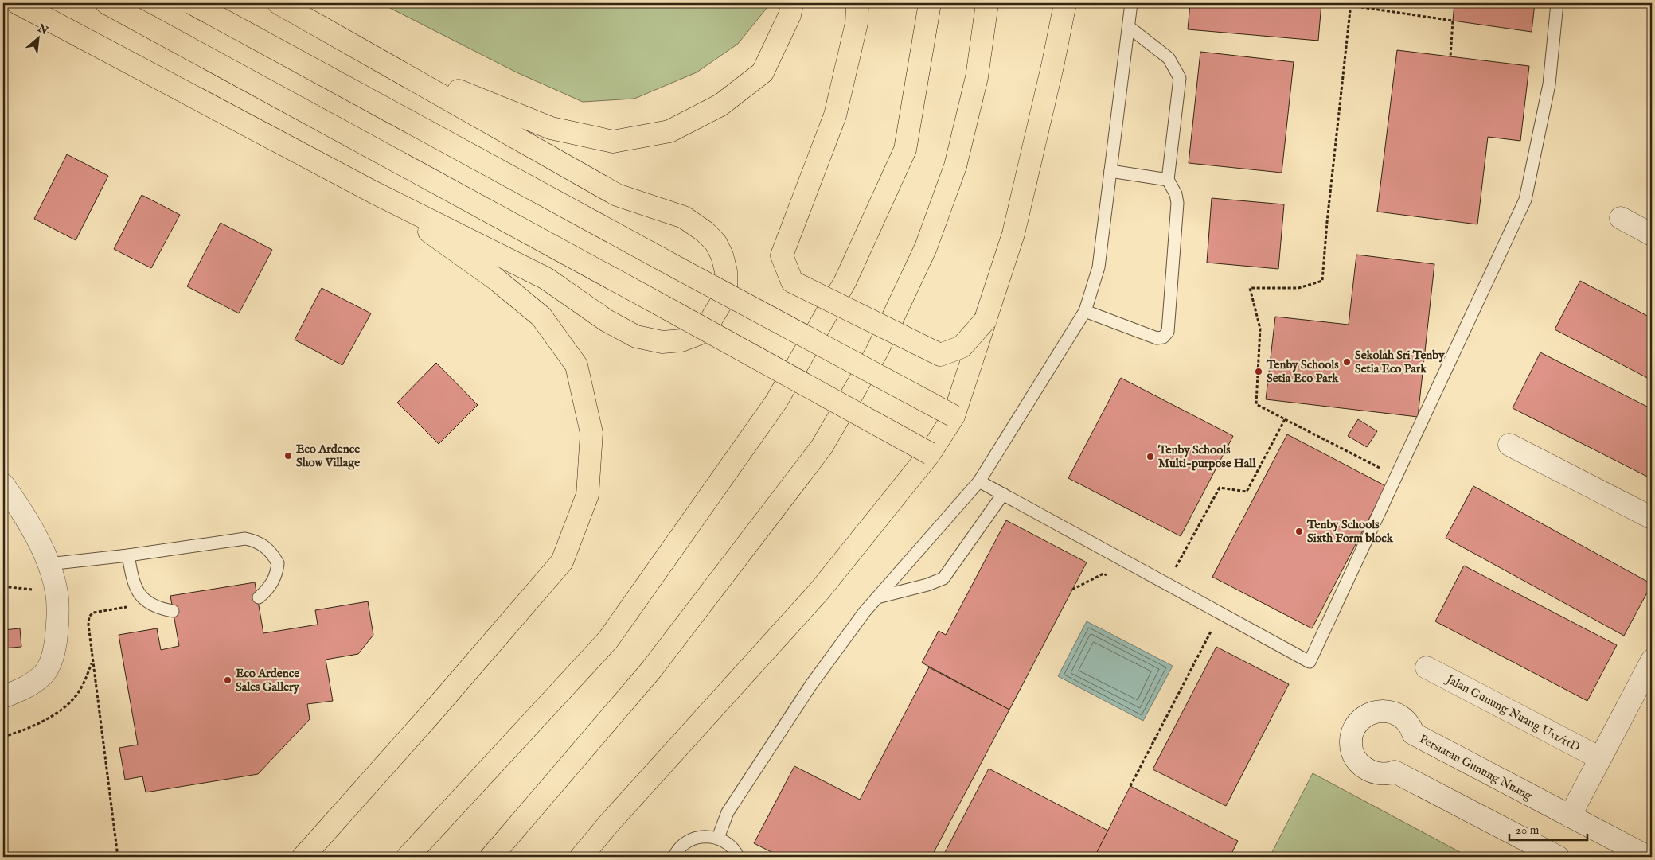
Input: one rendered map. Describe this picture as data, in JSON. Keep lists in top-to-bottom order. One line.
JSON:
{"streets":{"street":["Jalan Gunung Nuang U11/11D","Persiaran Gunung Nuang"]},"places":["Sekolah Sri Tenby Setia Eco Park","Tenby Schools Setia Eco Park","Eco Ardence Show Village","Tenby Schools Multi-purpose Hall","Tenby Schools Sixth Form block","Eco Ardence Sales Gallery"],"scale_bar":"20 m","north":"top right"}
